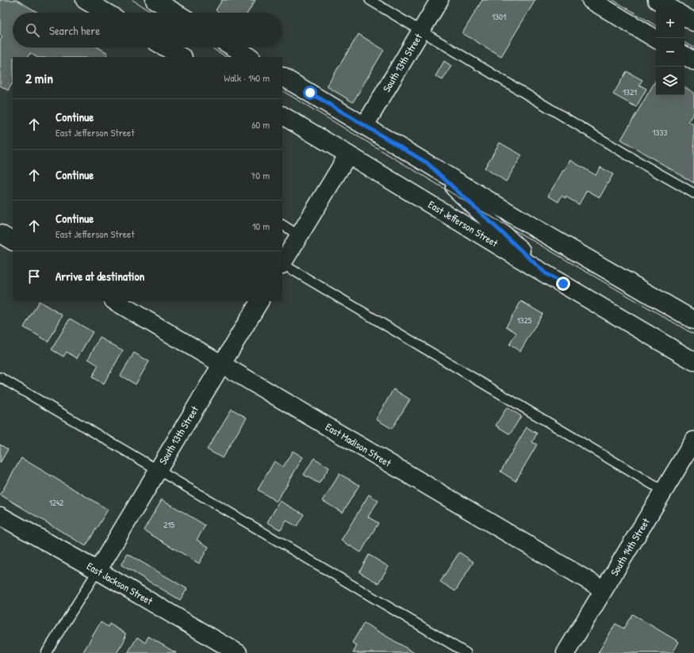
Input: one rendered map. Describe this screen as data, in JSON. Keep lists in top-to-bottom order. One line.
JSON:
{"streets":{"street":["South 13th Street","East Jefferson Street","East Madison Street","South 14th Street","East Jackson Street"]},"crossings":[["South 13th Street","East Madison Street"],["South 13th Street","East Jackson Street"],["East Madison Street","South 14th Street"]],"house_numbers":["1301","1321","1333","1325","1242","215"],"page":{"map_buttons":["+","−"],"search":"Search here","heading":["2 min","Walk · 140 m"],"list":[["Continue","East Jefferson Street","60 m"],["Continue","70 m"],["Continue","East Jefferson Street","10 m"],"Arrive at destination"]}}
